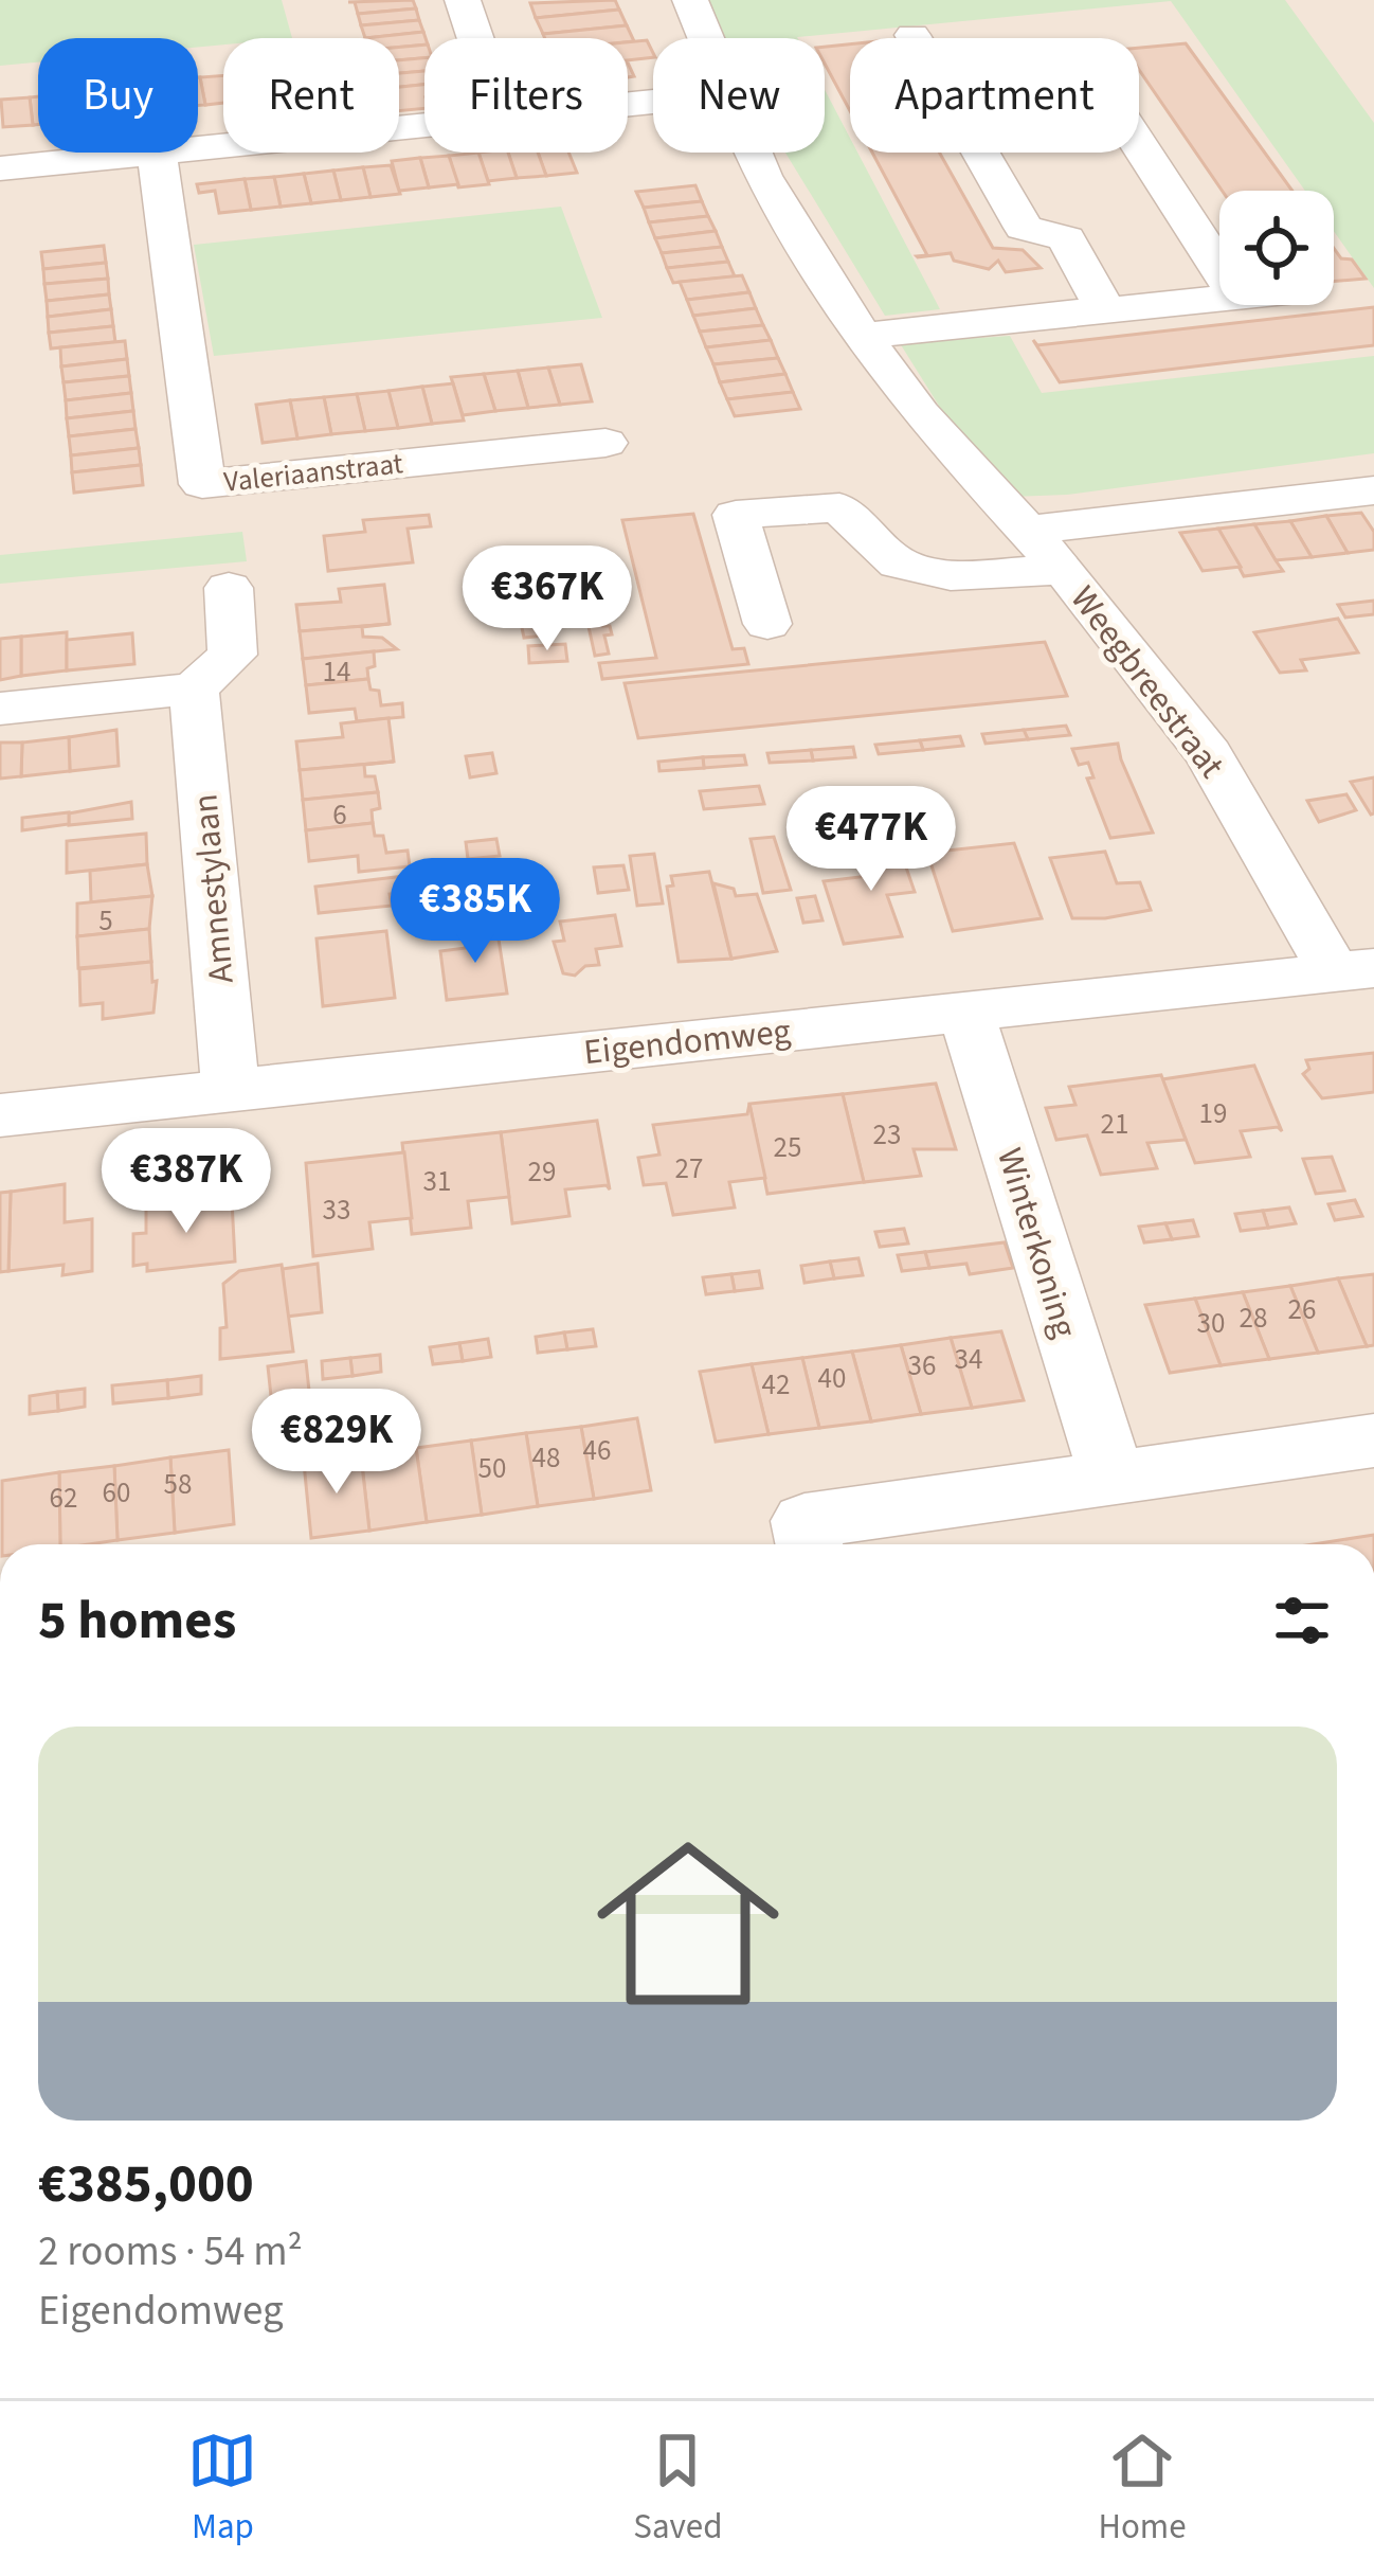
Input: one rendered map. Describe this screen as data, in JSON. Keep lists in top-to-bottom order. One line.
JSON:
{"streets":{"street":["Valeriaanstraat","Weegbreestraat","Amnestylaan","Eigendomweg","Winterkoning"]},"crossings":[["Weegbreestraat","Eigendomweg"],["Amnestylaan","Eigendomweg"],["Eigendomweg","Winterkoning"]],"house_numbers":["14","6","5","19","21","23","25","27","29","31","33","26","28","30","34","36","40","42","46","48","50","58","60","62"],"page":{"chip":["Buy","Rent","Filters","New","Apartment"],"price":["€367K","€477K","€385K","€387K","€829K"],"heading":"5 homes","list":[{"name":"€385,000","note":"2 rooms · 54 m² · Eigendomweg"}],"tabs":["Map","Saved","Home"]}}
